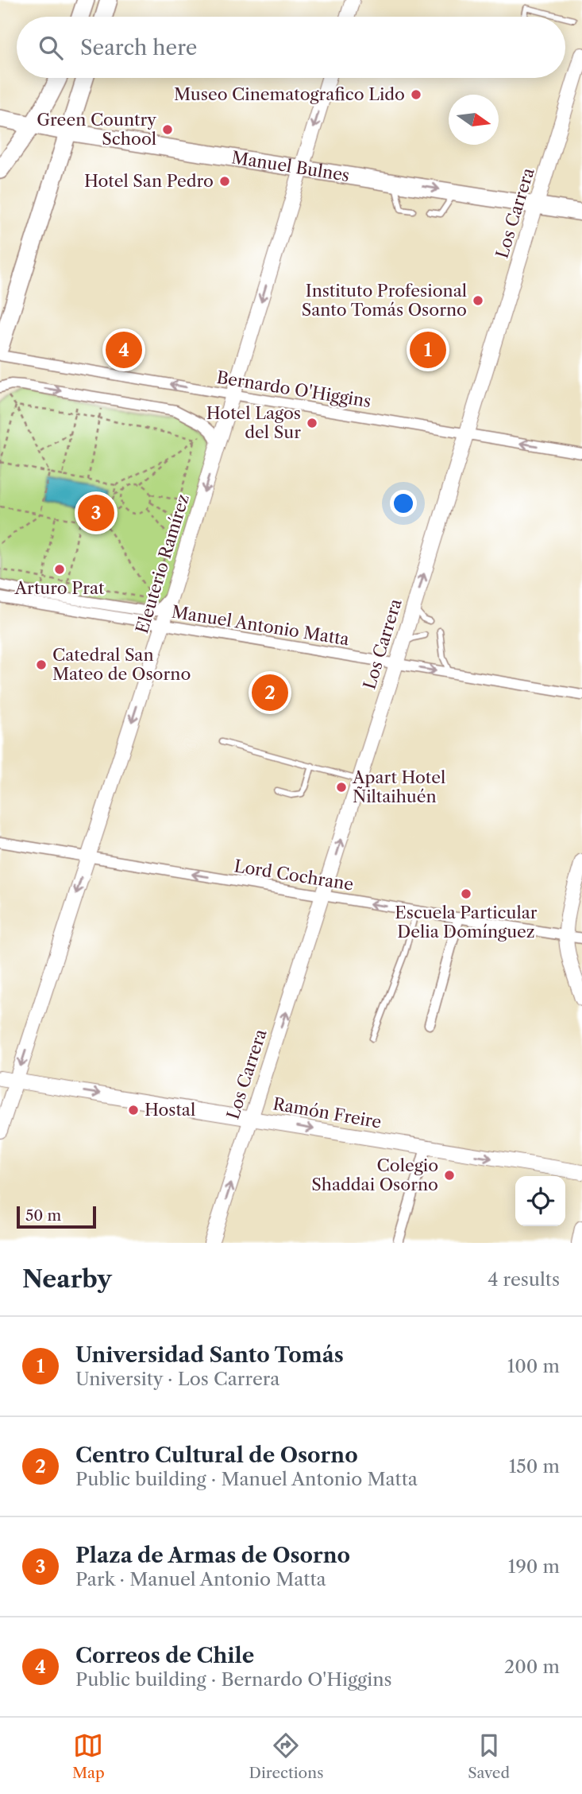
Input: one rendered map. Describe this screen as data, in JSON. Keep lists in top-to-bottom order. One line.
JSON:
{"streets":{"main road":["Manuel Bulnes","Los Carrera","Eleuterio Ramírez","Ramón Freire"],"street":["Bernardo O'Higgins","Manuel Antonio Matta","Lord Cochrane"]},"crossings":[["Manuel Bulnes","Los Carrera"],["Manuel Bulnes","Eleuterio Ramírez"],["Los Carrera","Bernardo O'Higgins"],["Los Carrera","Manuel Antonio Matta"],["Los Carrera","Lord Cochrane"],["Los Carrera","Ramón Freire"],["Bernardo O'Higgins","Eleuterio Ramírez"],["Eleuterio Ramírez","Manuel Antonio Matta"],["Eleuterio Ramírez","Lord Cochrane"],["Eleuterio Ramírez","Ramón Freire"]],"one_way":["Los Carrera","Eleuterio Ramírez","Lord Cochrane","Ramón Freire"],"places":["Museo Cinematografico Lido","Green Country School","Hotel San Pedro","Instituto Profesional Santo Tomás Osorno","Hotel Lagos del Sur","Arturo Prat","Catedral San Mateo de Osorno","Apart Hotel Ñiltaihuén","Escuela Particular Delia Domínguez","Hostal","Colegio Shaddai Osorno"],"scale_bar":"50 m","north":"right","page":{"search":"Search here","pins":["1","4","3","2"],"scale":"50 m","heading":["Nearby","4 results"],"list":[{"mark":"1","name":"Universidad Santo Tomás","note":"University · Los Carrera","value":"100 m"},{"mark":"2","name":"Centro Cultural de Osorno","note":"Public building · Manuel Antonio Matta","value":"150 m"},{"mark":"3","name":"Plaza de Armas de Osorno","note":"Park · Manuel Antonio Matta","value":"190 m"},{"mark":"4","name":"Correos de Chile","note":"Public building · Bernardo O'Higgins","value":"200 m"}],"nav":["Map","Directions","Saved"]}}
